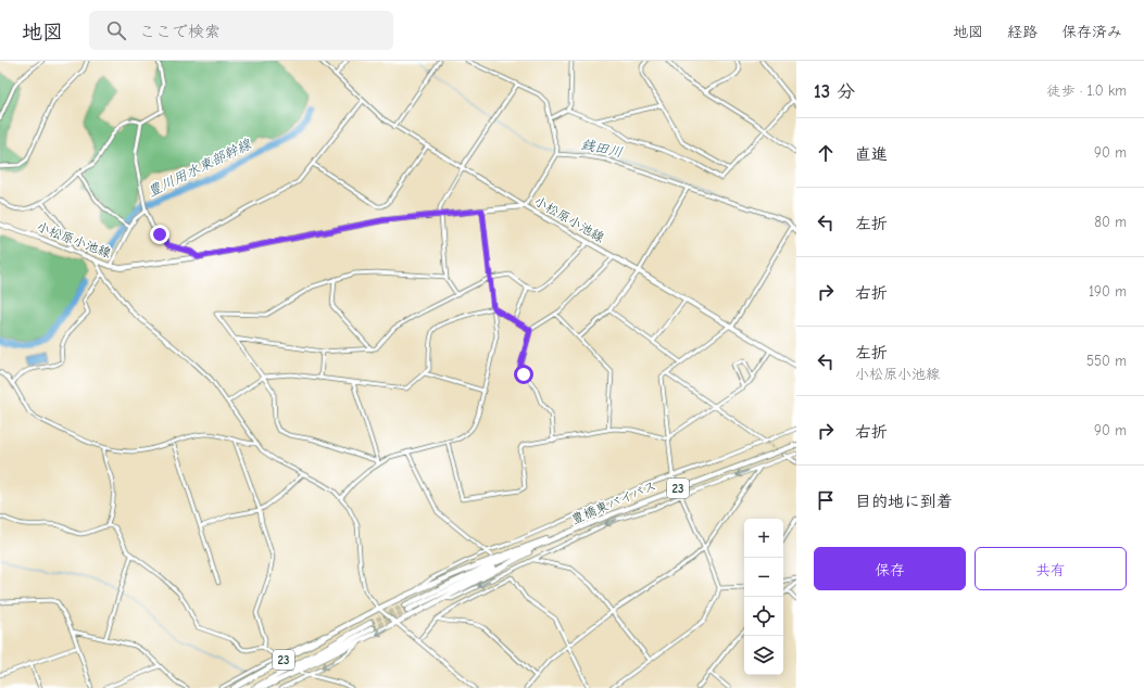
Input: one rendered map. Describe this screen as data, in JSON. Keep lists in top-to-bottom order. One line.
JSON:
{"streets":{"highway":["23","豊橋東バイパス"],"main road":["小松原小池線"]},"crossings":[["23","豊橋東バイパス"]],"water":["銭田川","豊川用水東部幹線"],"page":{"header":"地図","search":"ここで検索","nav":["地図","経路","保存済み"],"heading":["13 分","徒歩 · 1.0 km"],"list":[["直進","90 m"],["左折","80 m"],["右折","190 m"],["左折","小松原小池線","550 m"],["右折","90 m"],"目的地に到着"],"map_buttons":["+","−"],"buttons":["保存","共有"]}}
